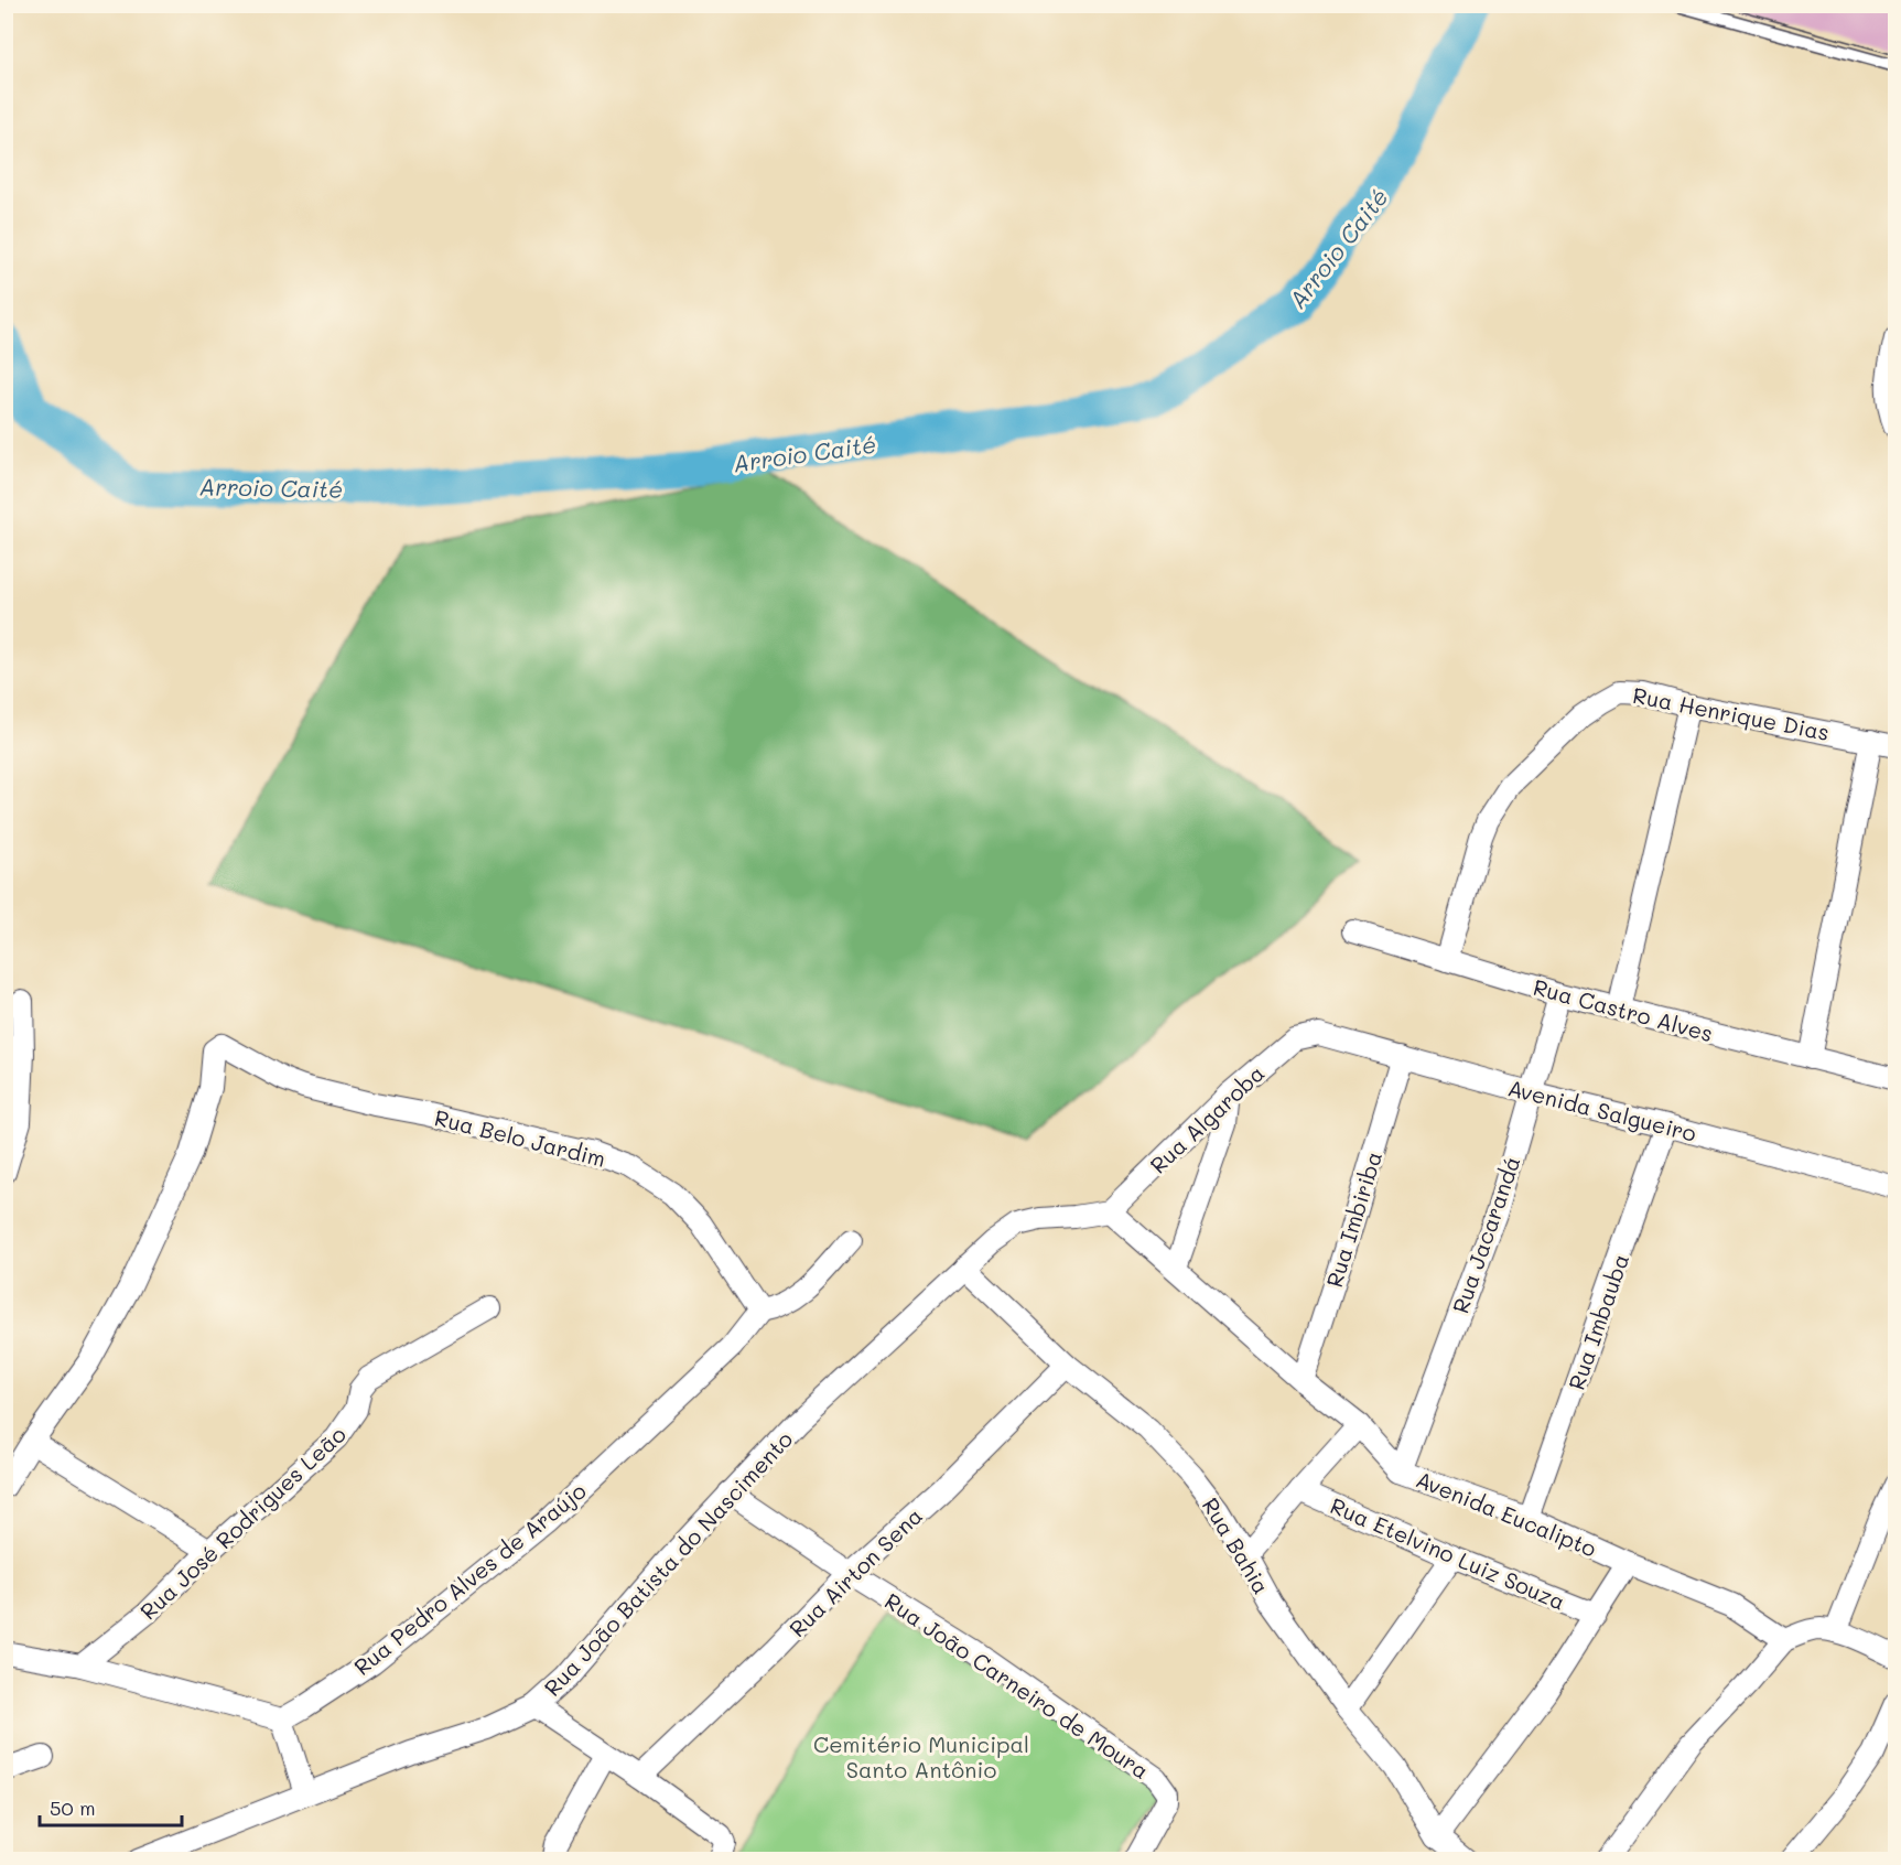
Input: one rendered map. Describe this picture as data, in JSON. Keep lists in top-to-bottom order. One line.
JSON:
{"streets":{"street":["Rua Henrique Dias","Rua Castro Alves","Avenida Salgueiro","Rua Algaroba","Rua Belo Jardim","Rua Imbiriba","Rua Jacarandá","Rua Imbauba","Avenida Eucalipto","Rua José Rodrigues Leão","Rua Bahia","Rua Etelvino Luiz Souza","Rua João Batista do Nascimento","Rua Airton Sena","Rua Pedro Alves de Araújo","Rua João Carneiro de Moura"]},"crossings":[["Rua Henrique Dias","Rua Castro Alves"],["Rua Castro Alves","Rua Jacarandá"],["Avenida Salgueiro","Rua Algaroba"],["Avenida Salgueiro","Rua Imbiriba"],["Avenida Salgueiro","Rua Jacarandá"],["Avenida Salgueiro","Rua Imbauba"],["Rua Algaroba","Avenida Eucalipto"],["Rua Algaroba","Rua João Batista do Nascimento"],["Rua Belo Jardim","Rua Pedro Alves de Araújo"],["Rua Imbiriba","Avenida Eucalipto"],["Rua Jacarandá","Avenida Eucalipto"],["Rua Imbauba","Avenida Eucalipto"],["Avenida Eucalipto","Rua João Batista do Nascimento"],["Rua Bahia","Rua João Batista do Nascimento"],["Rua Bahia","Rua Airton Sena"],["Rua João Batista do Nascimento","Rua João Carneiro de Moura"],["Rua Airton Sena","Rua João Carneiro de Moura"]],"water":["Arroio Caité"],"parks":["Cemitério Municipal Santo Antônio"],"scale_bar":"50 m"}
